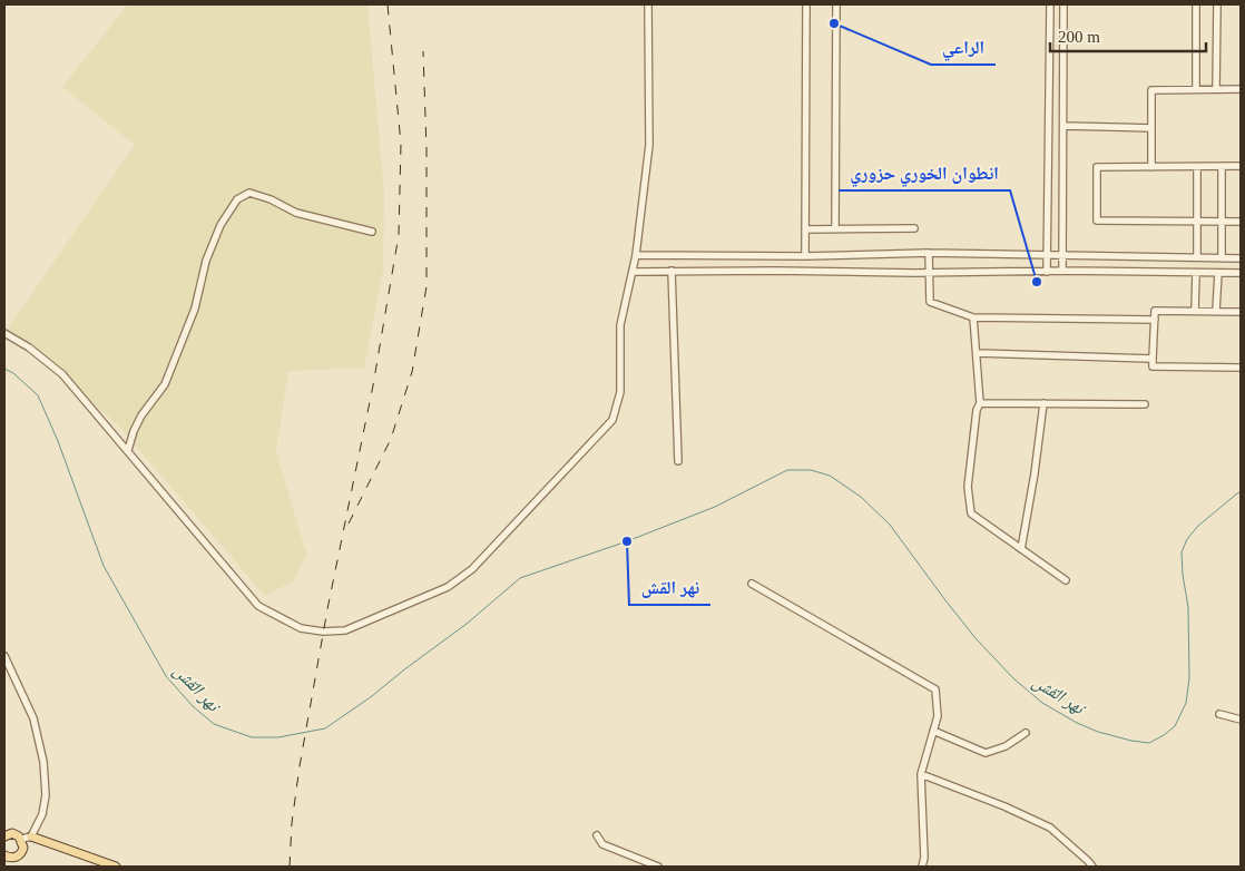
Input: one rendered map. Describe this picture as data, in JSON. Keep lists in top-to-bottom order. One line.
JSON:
{"water":["نهر القش"],"places":["الراعي","انطوان الخوري حزوري","نهر القش"],"scale_bar":"200 m"}
